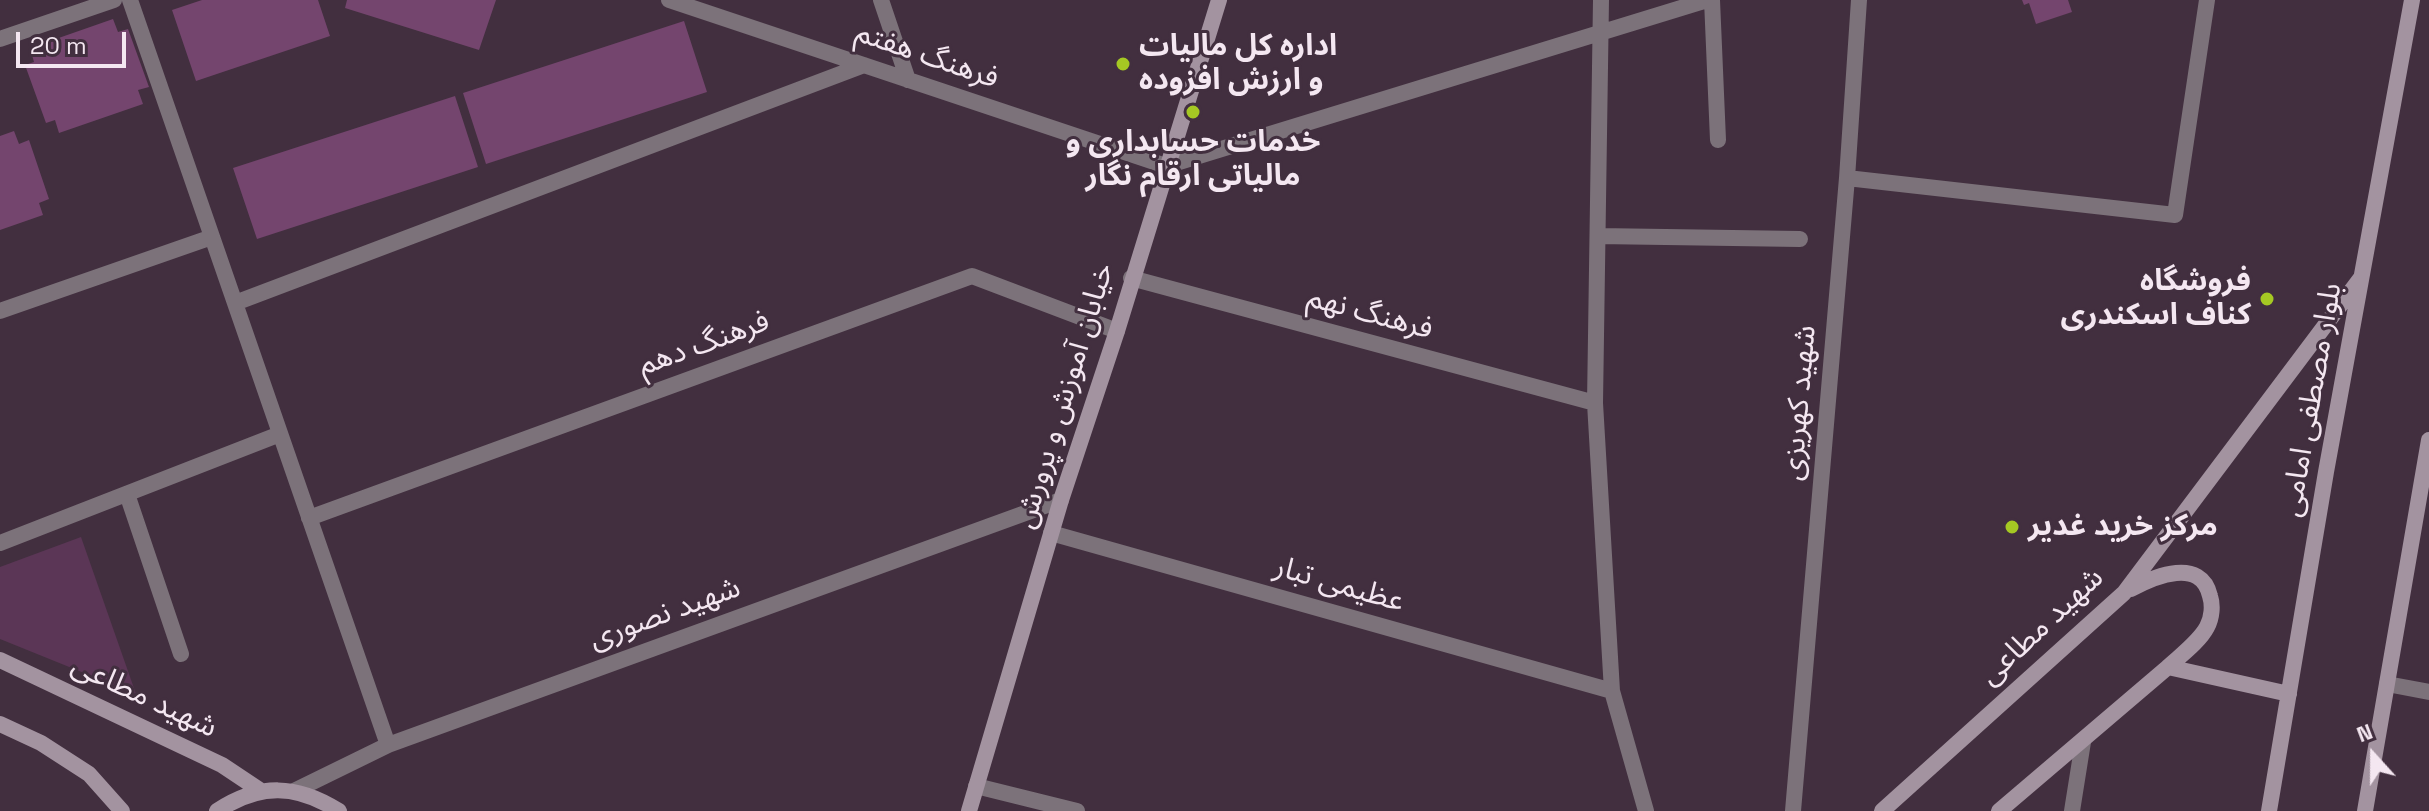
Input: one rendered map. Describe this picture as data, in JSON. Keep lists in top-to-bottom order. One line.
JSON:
{"streets":{"street":["فرهنگ هفتم","فرهنگ نهم","فرهنگ دهم","خیابان آموزش و پرورش","بلوار مصطفی امامی","شهید کهریزی","عظیمی تبار","شهید نصوری","شهید مطاعی"]},"crossings":[["فرهنگ هفتم","خیابان آموزش و پرورش"],["فرهنگ نهم","خیابان آموزش و پرورش"],["فرهنگ دهم","خیابان آموزش و پرورش"],["خیابان آموزش و پرورش","عظیمی تبار"],["خیابان آموزش و پرورش","شهید نصوری"],["بلوار مصطفی امامی","شهید مطاعی"]],"places":["اداره کل مالیات و ارزش افزوده","خدمات حسابداری و مالیاتی ارقام نگار","فروشگاه کناف اسکندری","مرکز خرید غدیر"],"scale_bar":"20 m","north":"top"}
